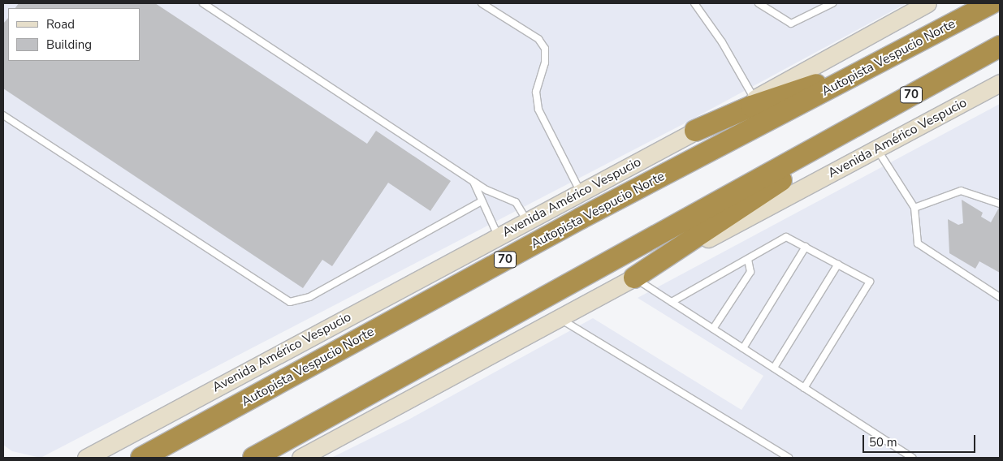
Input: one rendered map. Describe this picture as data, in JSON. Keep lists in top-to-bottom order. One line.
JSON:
{"streets":{"highway":["Autopista Vespucio Norte","70"],"main road":["Avenida Américo Vespucio"]},"legend":["Road","Building"],"scale_bar":"50 m"}
